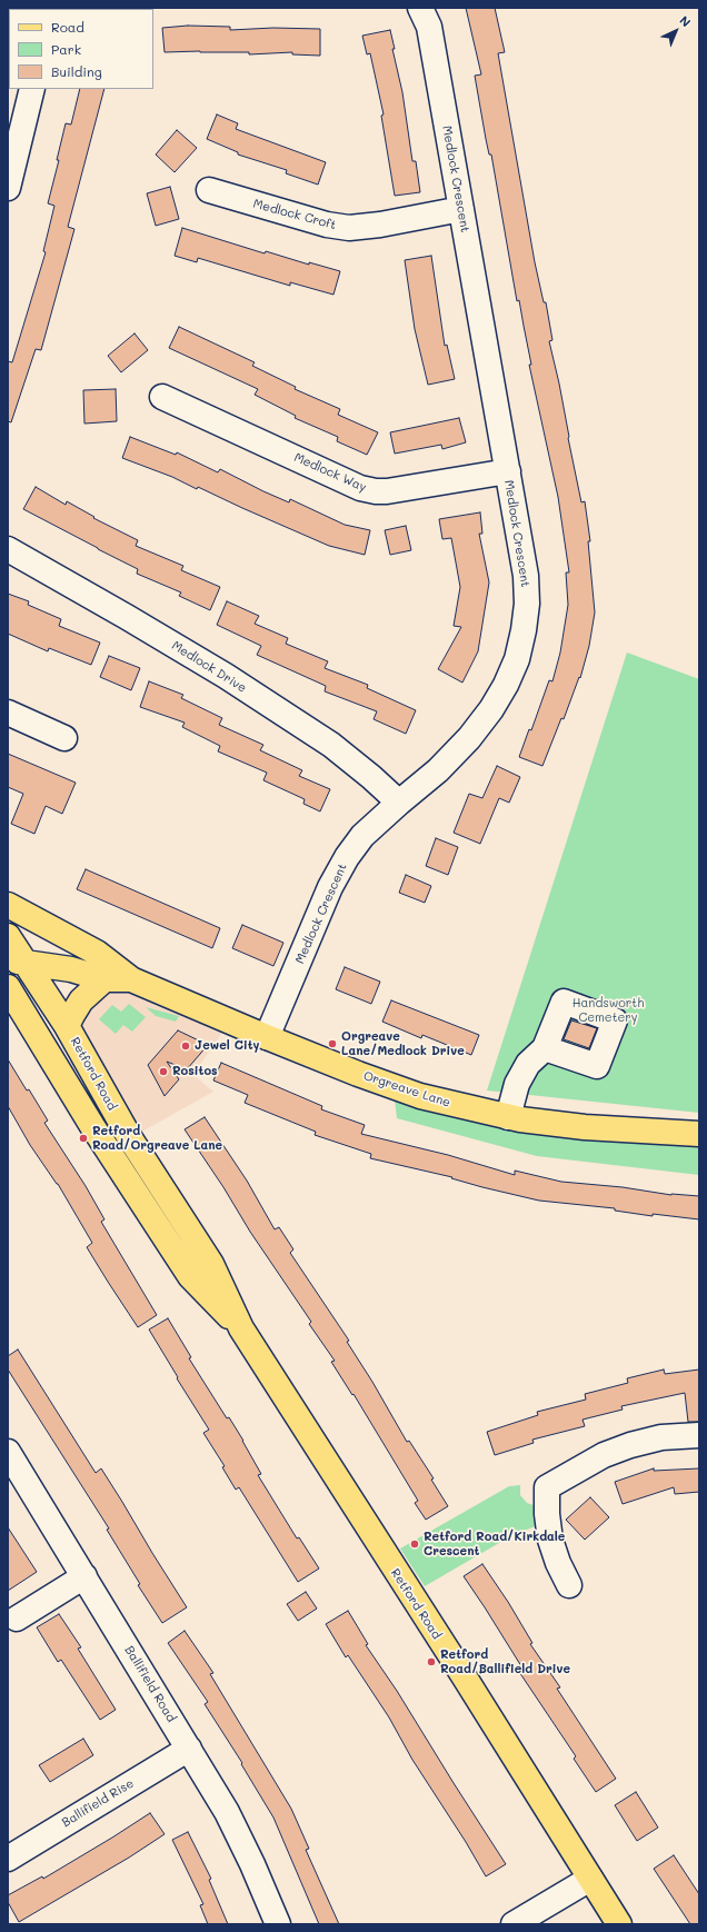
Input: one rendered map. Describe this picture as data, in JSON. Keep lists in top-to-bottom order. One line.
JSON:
{"streets":{"main road":["Retford Road","Orgreave Lane"],"street":["Medlock Crescent","Medlock Croft","Medlock Way","Medlock Drive","Ballifield Road","Ballifield Rise"]},"crossings":[["Medlock Crescent","Medlock Croft"],["Medlock Crescent","Medlock Way"],["Medlock Crescent","Medlock Drive"],["Medlock Crescent","Orgreave Lane"],["Retford Road","Orgreave Lane"],["Ballifield Road","Ballifield Rise"]],"parks":["Handsworth Cemetery"],"places":["Orgreave Lane/Medlock Drive","Jewel City","Rositos","Retford Road/Orgreave Lane","Retford Road/Kirkdale Crescent","Retford Road/Ballifield Drive"],"legend":["Road","Park","Building"],"north":"top right"}
